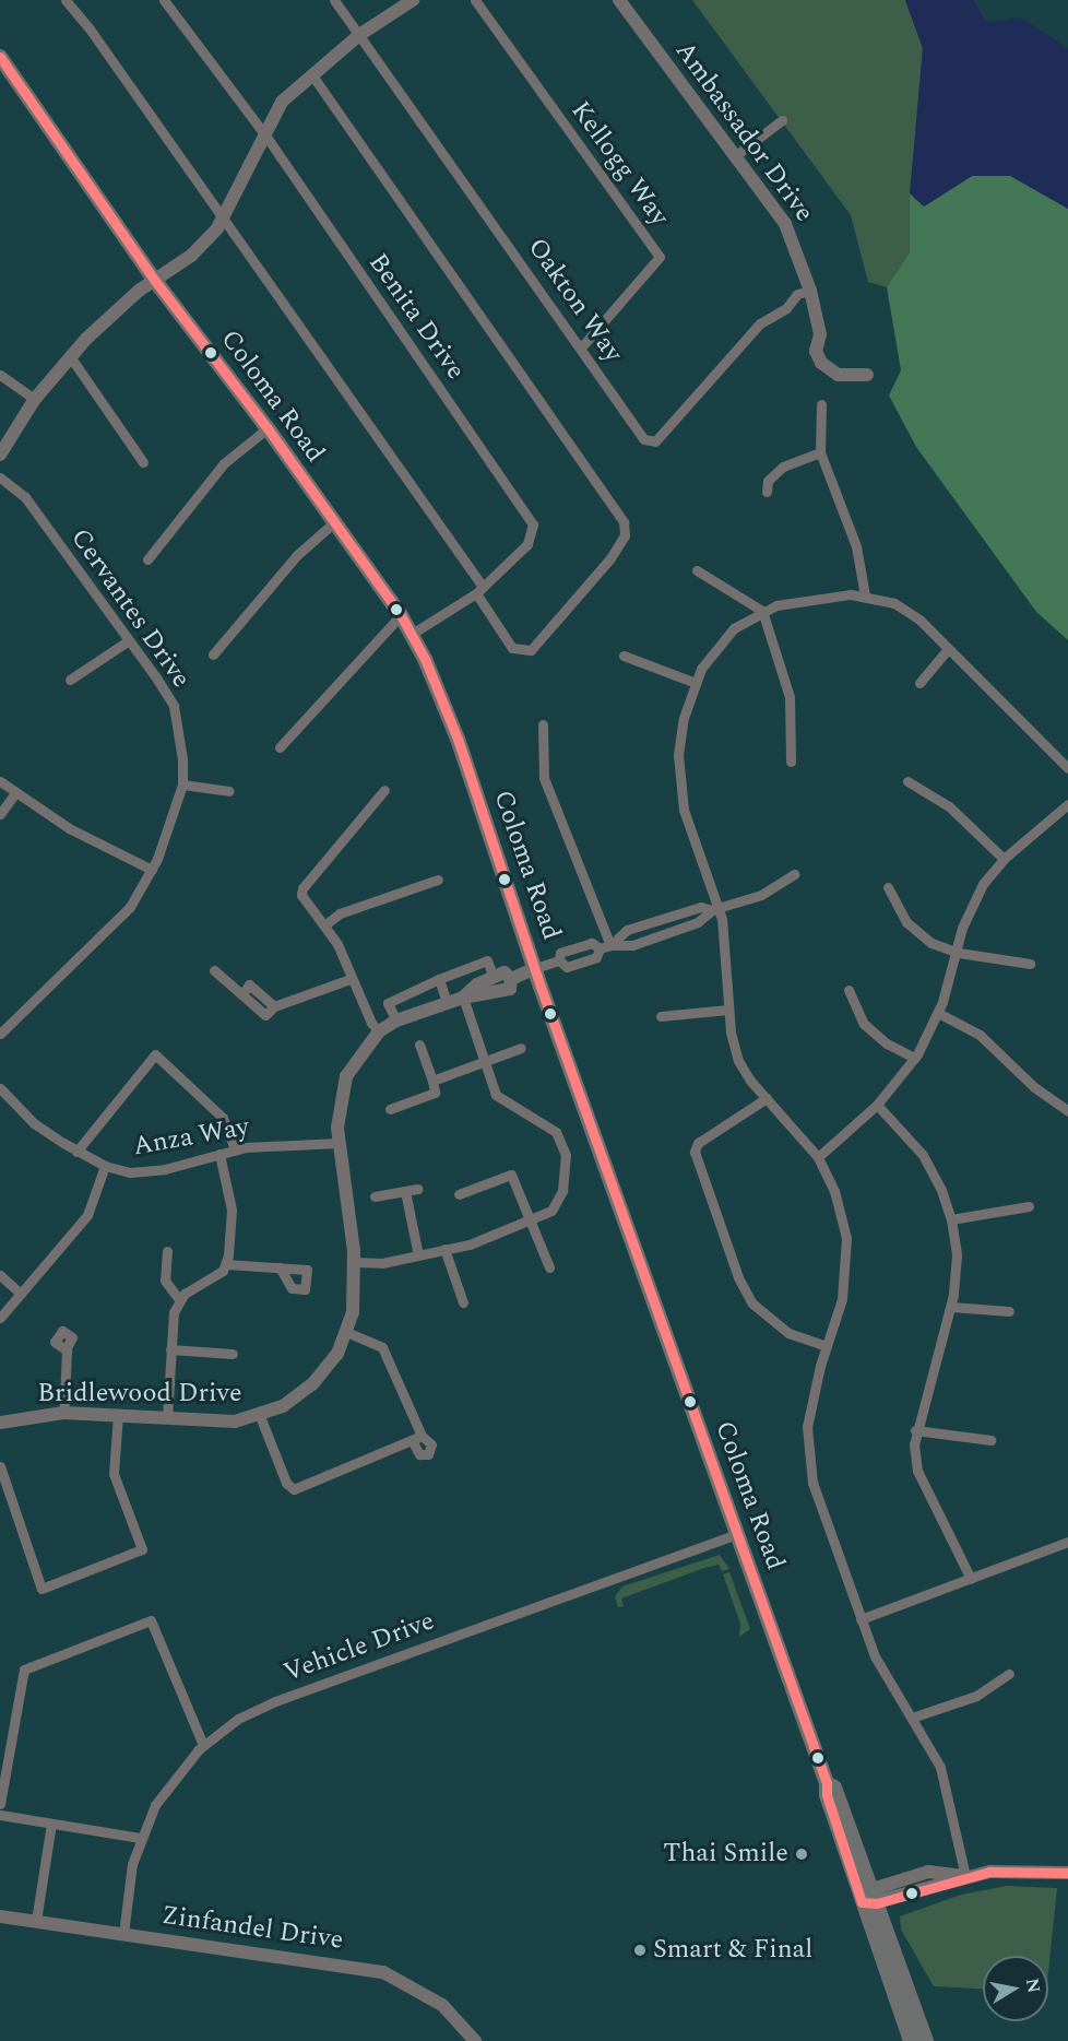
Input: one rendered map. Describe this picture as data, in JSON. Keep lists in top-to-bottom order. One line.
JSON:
{"streets":{"main road":["Coloma Road"],"street":["Ambassador Drive","Kellogg Way","Oakton Way","Benita Drive","Cervantes Drive","Anza Way","Bridlewood Drive","Vehicle Drive","Zinfandel Drive"]},"crossings":[["Ambassador Drive","Oakton Way"],["Kellogg Way","Oakton Way"],["Benita Drive","Coloma Road"],["Coloma Road","Bridlewood Drive"],["Coloma Road","Vehicle Drive"],["Anza Way","Bridlewood Drive"],["Vehicle Drive","Zinfandel Drive"]],"places":["Thai Smile","Smart & Final"],"north":"right"}
